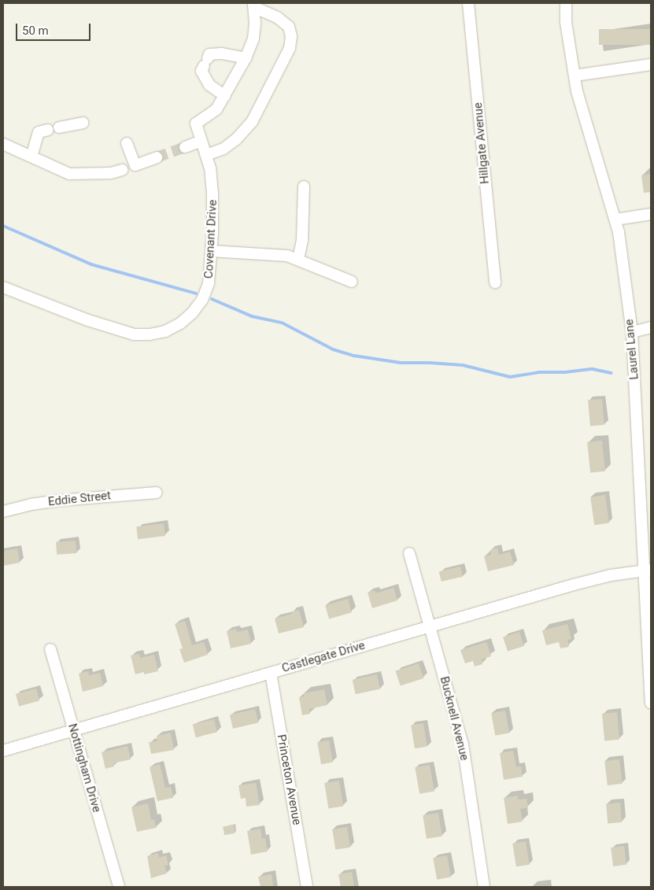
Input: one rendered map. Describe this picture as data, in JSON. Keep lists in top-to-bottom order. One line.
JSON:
{"streets":{"street":["Hillgate Avenue","Covenant Drive","Laurel Lane","Eddie Street","Castlegate Drive","Bucknell Avenue","Nottingham Drive","Princeton Avenue"]},"crossings":[["Laurel Lane","Castlegate Drive"],["Castlegate Drive","Bucknell Avenue"],["Castlegate Drive","Nottingham Drive"],["Castlegate Drive","Princeton Avenue"]],"scale_bar":"50 m"}
